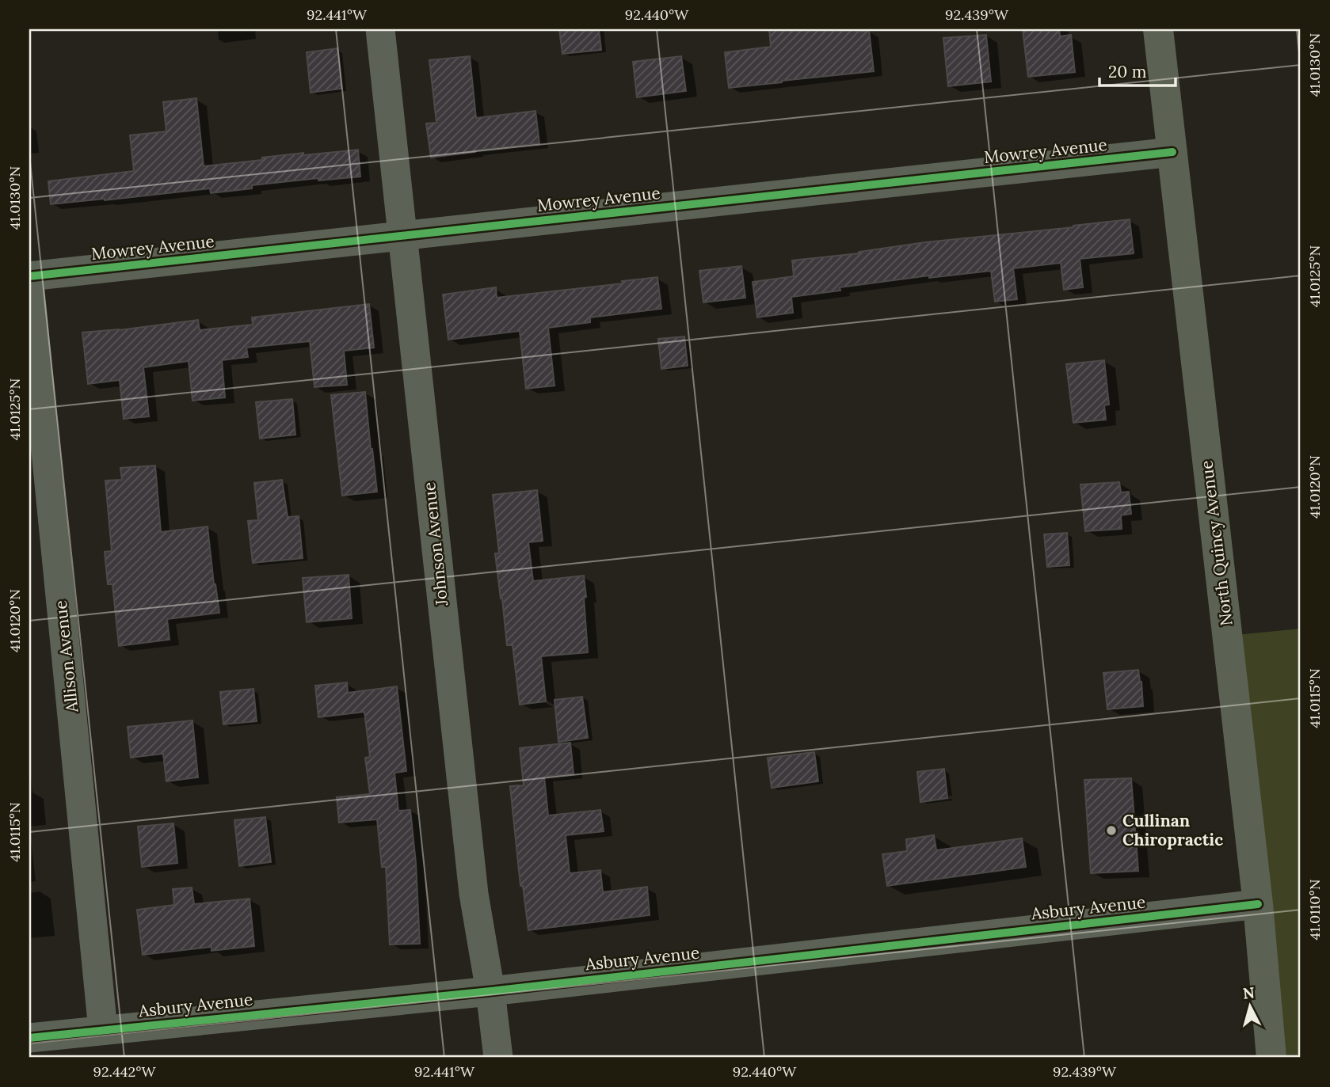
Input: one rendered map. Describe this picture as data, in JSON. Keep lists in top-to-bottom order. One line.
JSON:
{"streets":{"main road":["North Quincy Avenue"],"street":["Mowrey Avenue","Johnson Avenue","Allison Avenue","Asbury Avenue"]},"crossings":[["Mowrey Avenue","North Quincy Avenue"],["Mowrey Avenue","Johnson Avenue"],["North Quincy Avenue","Asbury Avenue"],["Johnson Avenue","Asbury Avenue"],["Allison Avenue","Asbury Avenue"]],"places":["Cullinan Chiropractic"],"scale_bar":"20 m","north":"top","coordinates":["92.441°W","92.440°W","92.439°W","41.0130°N","41.0125°N","41.0120°N","41.0115°N","41.0110°N","92.442°W"]}
